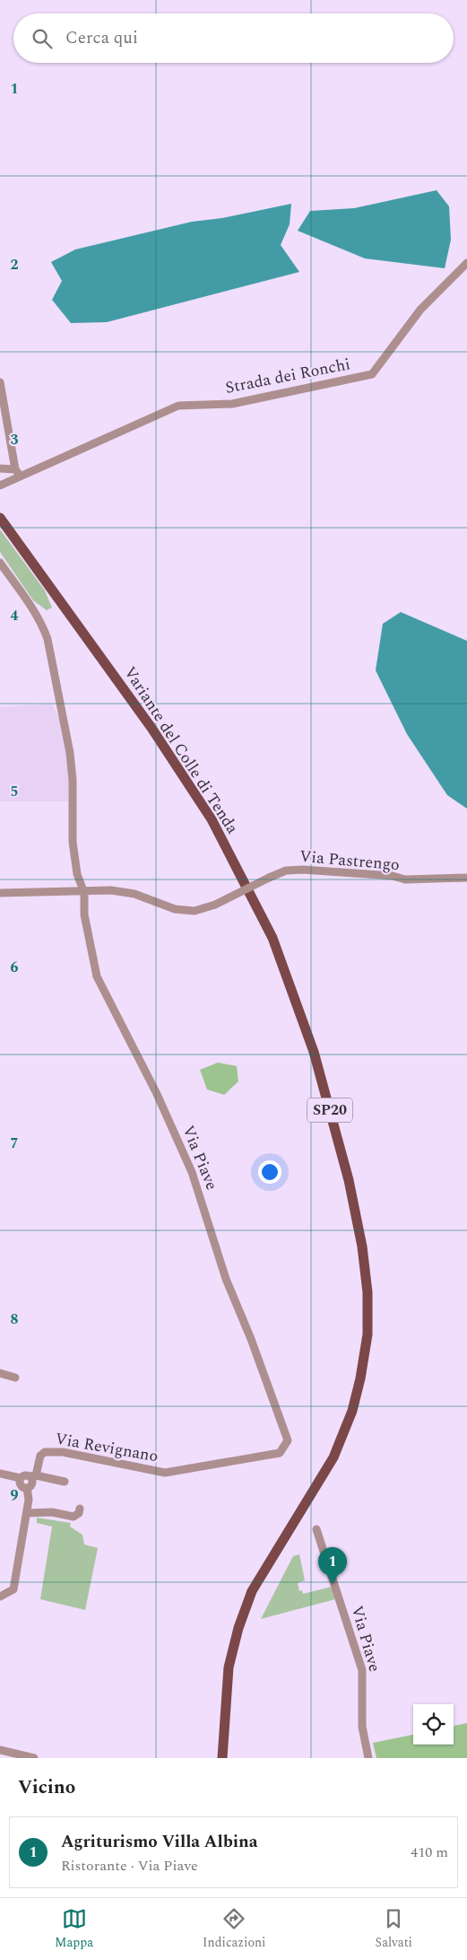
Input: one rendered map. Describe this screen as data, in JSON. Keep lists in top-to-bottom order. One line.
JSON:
{"streets":{"main road":["Variante del Colle di Tenda","SP20"],"street":["Strada dei Ronchi","Via Pastrengo","Via Piave","Via Revignano"]},"crossings":[["Via Pastrengo","Via Piave"],["Via Piave","Via Revignano"]],"page":{"search":"Cerca qui","pins":"1","heading":"Vicino","list":[{"mark":"1","name":"Agriturismo Villa Albina","note":"Ristorante · Via Piave","value":"410 m"}],"nav":["Mappa","Indicazioni","Salvati"]},"grid":{"rows":["1","2","3","4","5","6","7","8","9"]}}
